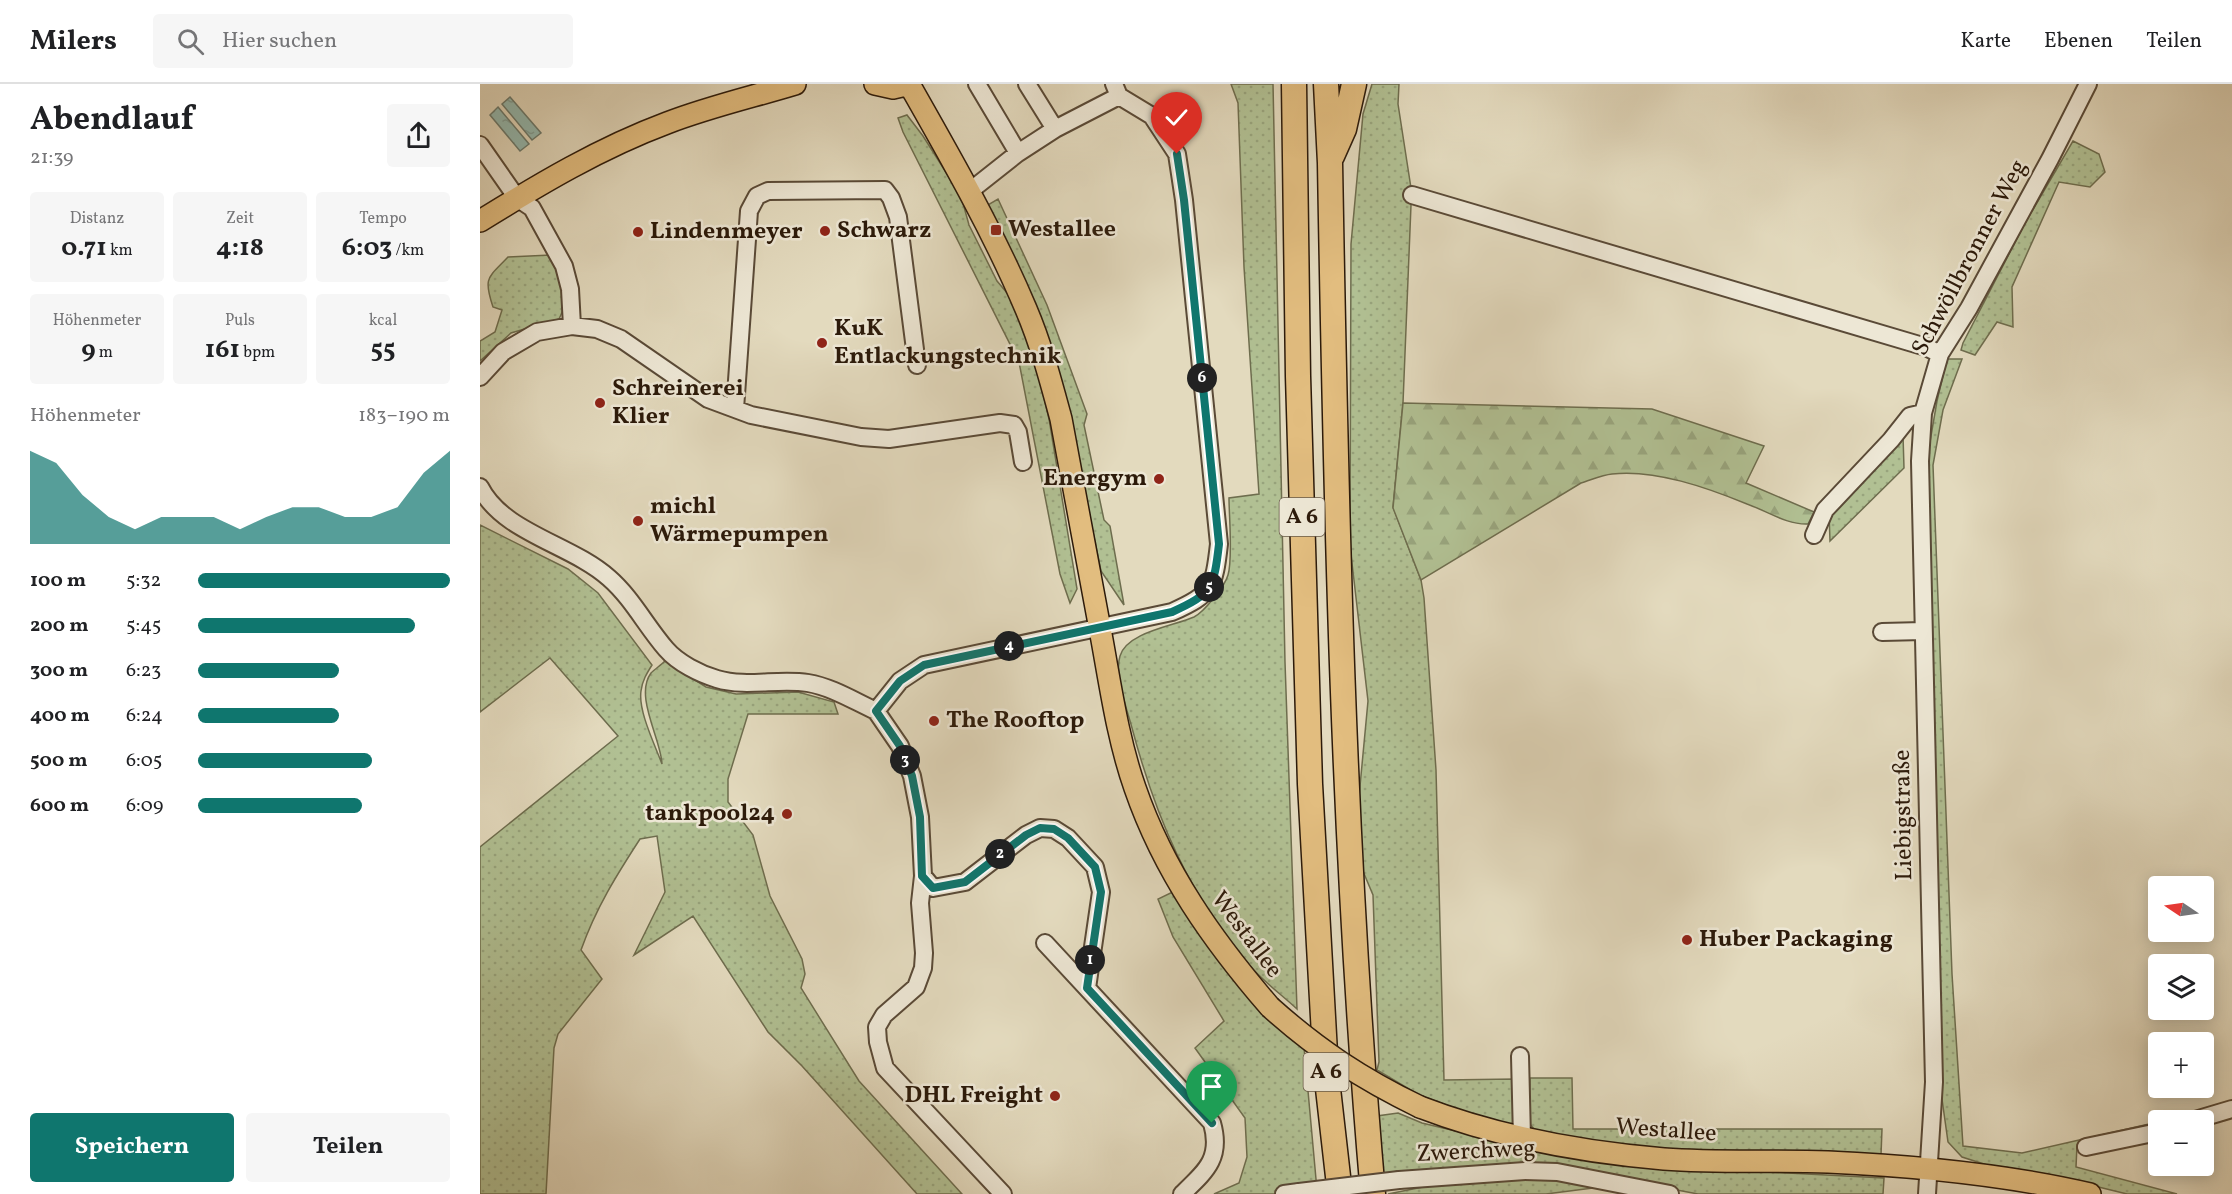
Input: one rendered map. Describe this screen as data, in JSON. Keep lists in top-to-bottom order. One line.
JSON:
{"streets":{"highway":["A 6"],"main road":["Westallee"],"street":["Schwöllbronner Weg","Liebigstraße","Zwerchweg"]},"crossings":[["Schwöllbronner Weg","Liebigstraße"],["Liebigstraße","Westallee"]],"places":{"transit":["Westallee"],"other":["Schwarz","Lindenmeyer","KuK Entlackungstechnik","Schreinerei Klier","Energym","michl Wärmepumpen","The Rooftop","tankpool24","Huber Packaging","DHL Freight"]},"north":"left","page":{"header":"Milers","search":"Hier suchen","nav":["Karte","Ebenen","Teilen"],"heading":["Abendlauf","21:39"],"stats":[["Distanz","0.71 km"],["Zeit","4:18"],["Tempo","6:03 /km"],["Höhenmeter","9 m"],["Puls","161 bpm"],["kcal","55"]],"pins":["6","5","4","3","2","1"],"chart":["Höhenmeter","183–190 m"],"list":[{"name":"100 m","note":"5:32"},{"name":"200 m","note":"5:45"},{"name":"300 m","note":"6:23"},{"name":"400 m","note":"6:24"},{"name":"500 m","note":"6:05"},{"name":"600 m","note":"6:09"}],"map_buttons":["+","−"],"buttons":["Speichern","Teilen"]}}
